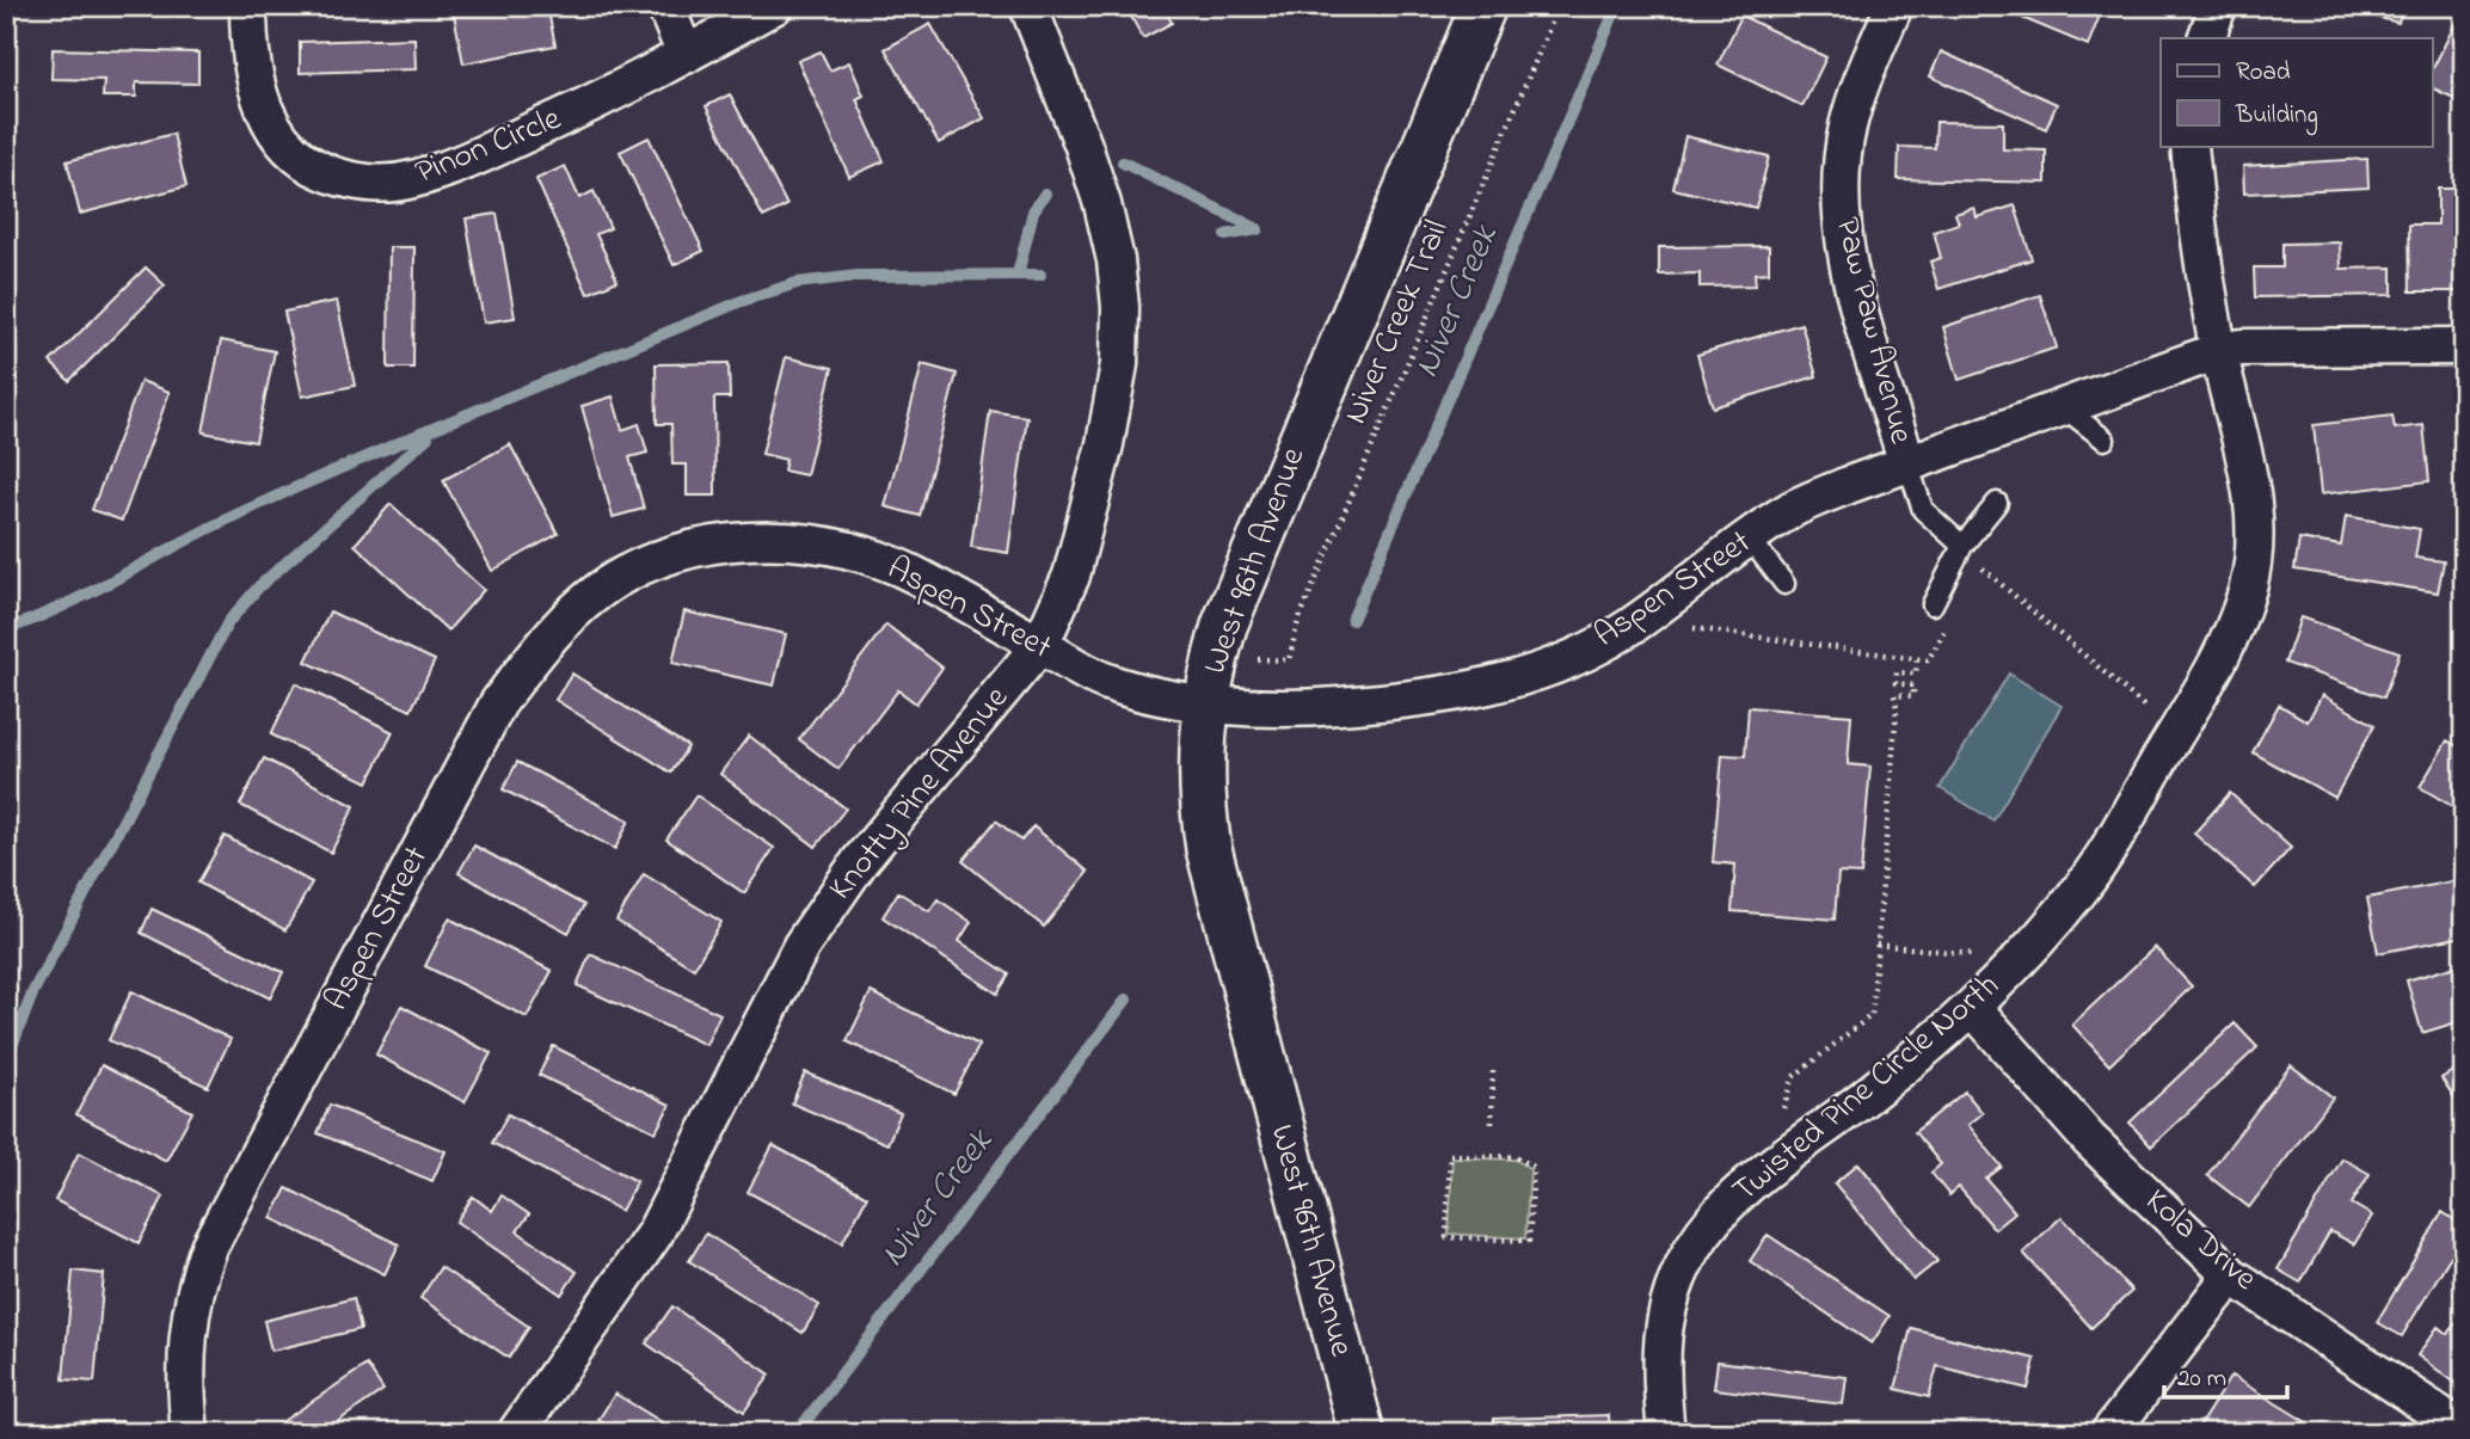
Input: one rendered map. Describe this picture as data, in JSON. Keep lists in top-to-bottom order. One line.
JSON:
{"streets":{"street":["Pinon Circle","Paw Paw Avenue","West 96th Avenue","Aspen Street","Knotty Pine Avenue","Twisted Pine Circle North","Kola Drive"],"path":["Niver Creek Trail"]},"crossings":[["Paw Paw Avenue","Aspen Street"],["West 96th Avenue","Aspen Street"],["Aspen Street","Knotty Pine Avenue"],["Aspen Street","Twisted Pine Circle North"],["Twisted Pine Circle North","Kola Drive"]],"water":["Niver Creek"],"legend":["Road","Building"],"scale_bar":"20 m"}
